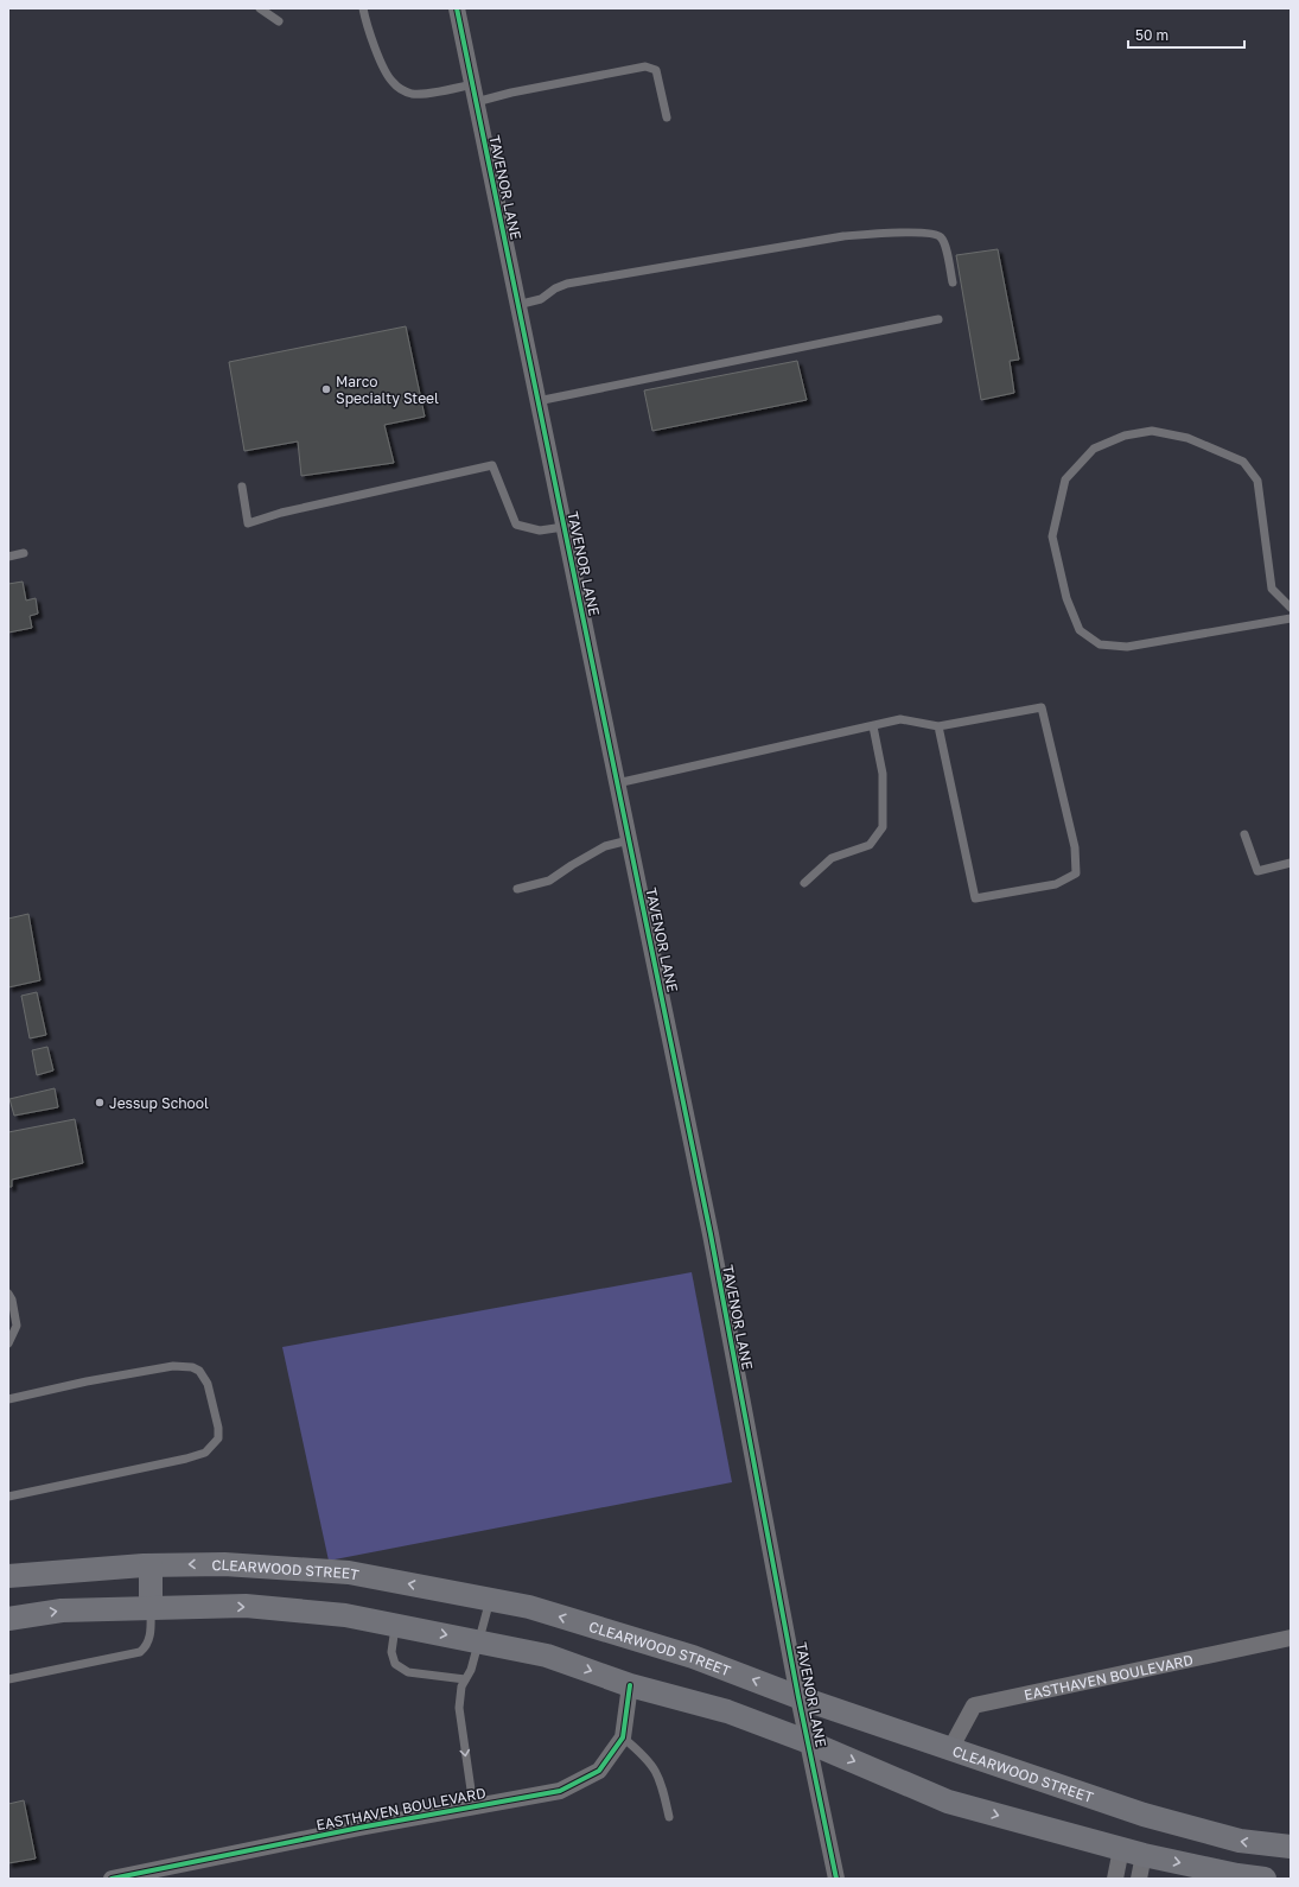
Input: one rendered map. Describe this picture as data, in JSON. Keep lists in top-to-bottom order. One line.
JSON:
{"streets":{"main road":["CLEARWOOD STREET"],"street":["TAVENOR LANE","EASTHAVEN BOULEVARD"]},"crossings":[["TAVENOR LANE","CLEARWOOD STREET"],["CLEARWOOD STREET","EASTHAVEN BOULEVARD"]],"places":["Marco Specialty Steel","Jessup School"],"scale_bar":"50 m"}
